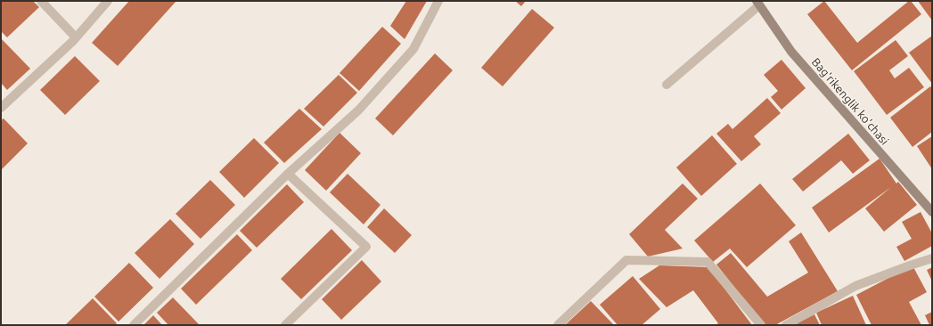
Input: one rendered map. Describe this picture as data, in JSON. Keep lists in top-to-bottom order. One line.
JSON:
{"streets":{"main road":["Bag'rikenglik ko'chasi"]}}
